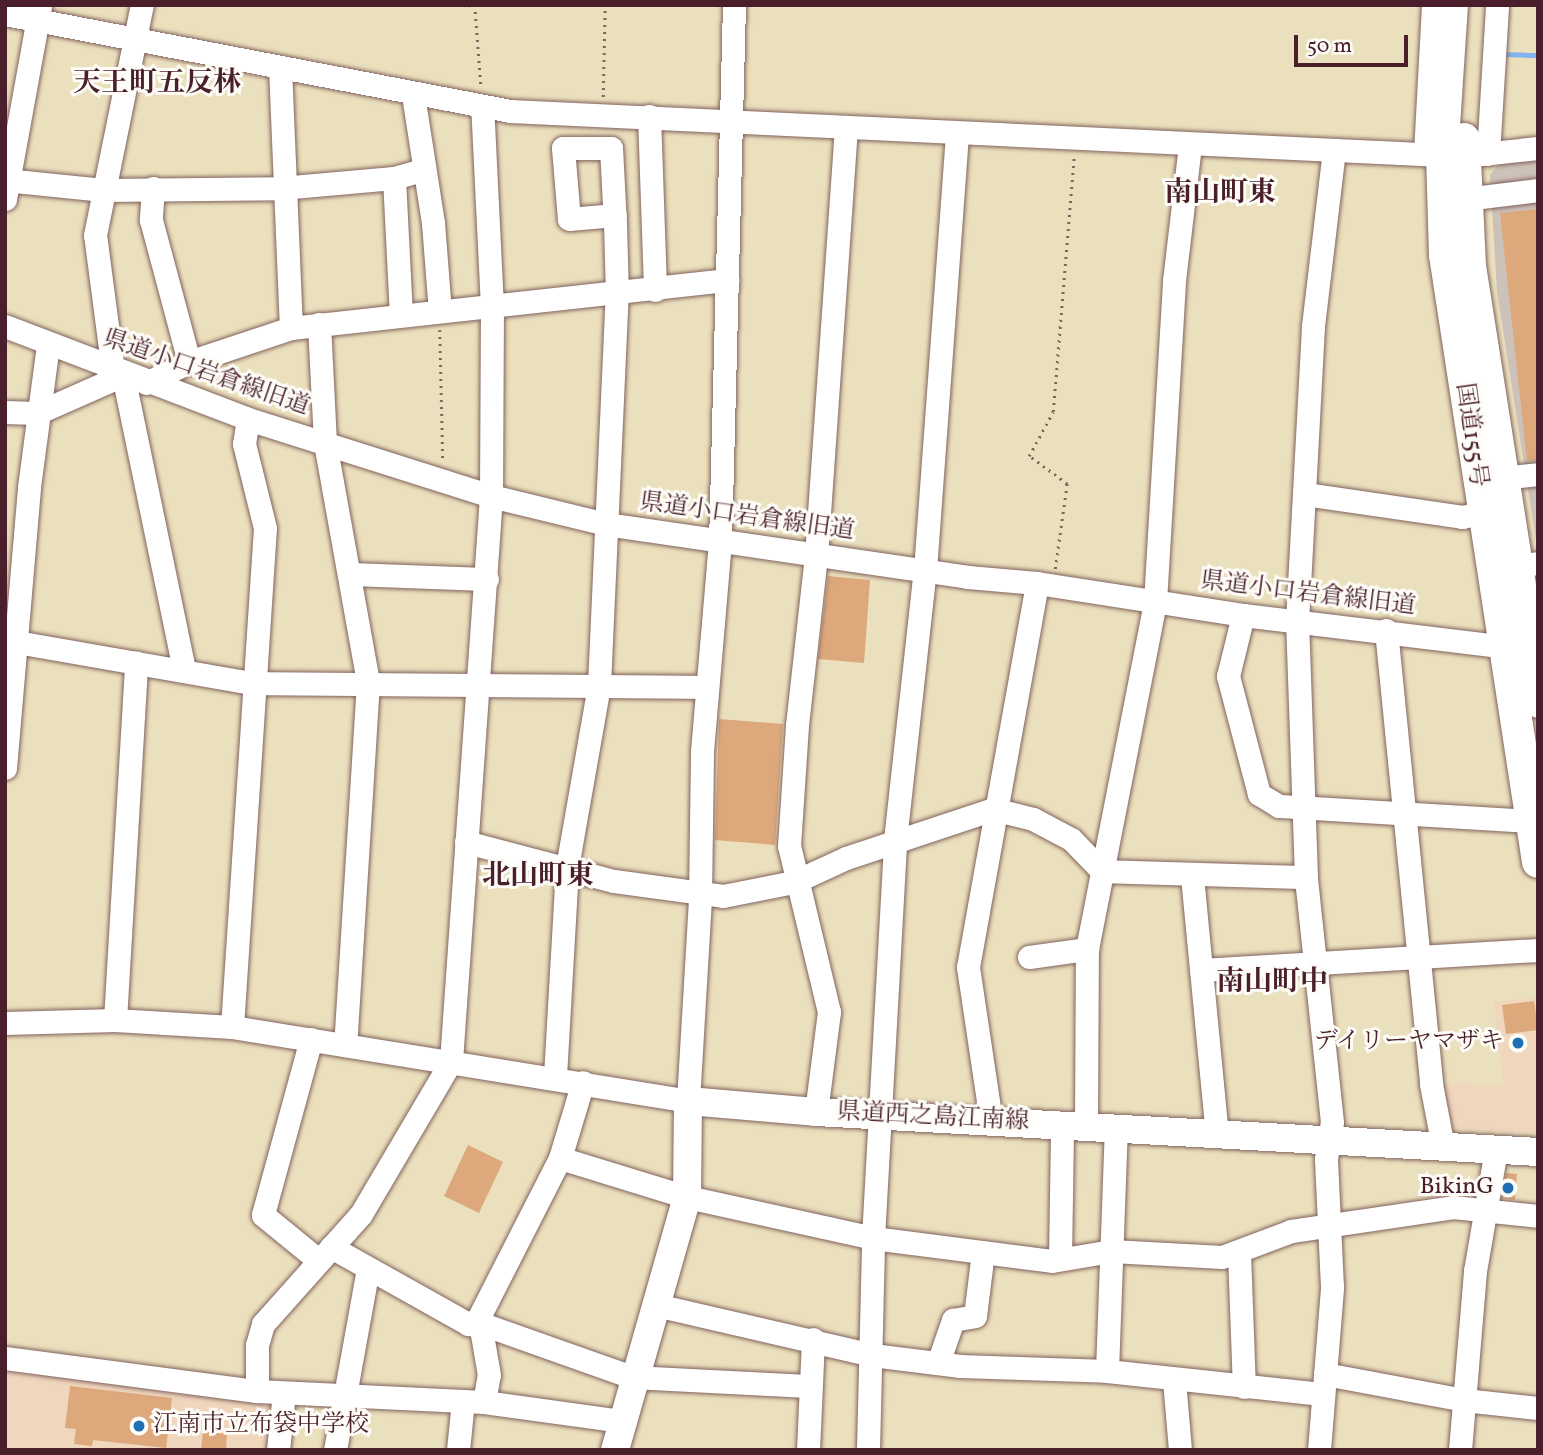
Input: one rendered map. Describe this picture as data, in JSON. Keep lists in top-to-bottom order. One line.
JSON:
{"streets":{"highway":["国道155号"],"main road":["県道西之島江南線"],"street":["県道小口岩倉線旧道"]},"crossings":[["県道小口岩倉線旧道","国道155号"]],"districts":["天王町五反林","南山町東","北山町東","南山町中"],"places":["デイリーヤマザキ","BikinG","江南市立布袋中学校"],"scale_bar":"50 m"}
